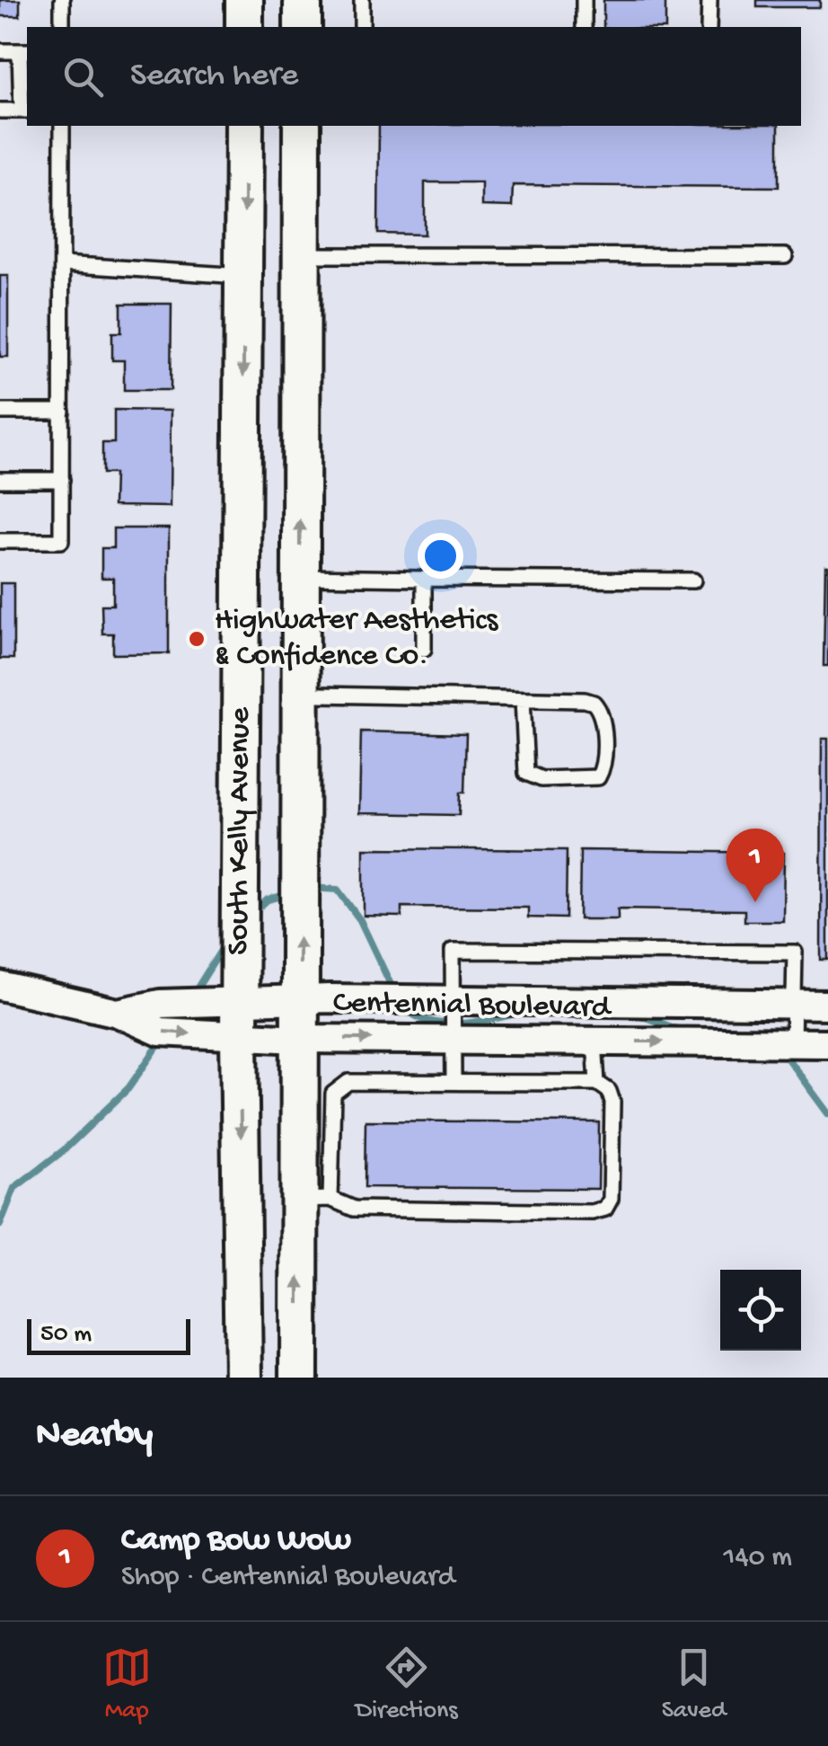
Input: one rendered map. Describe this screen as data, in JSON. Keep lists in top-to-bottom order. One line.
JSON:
{"streets":{"main road":["South Kelly Avenue"],"street":["Centennial Boulevard"]},"crossings":[["South Kelly Avenue","Centennial Boulevard"]],"places":["Highwater Aesthetics & Confidence Co."],"scale_bar":"50 m","page":{"search":"Search here","pins":"1","scale":"50 m","heading":"Nearby","list":[{"mark":"1","name":"Camp Bow Wow","note":"Shop · Centennial Boulevard","value":"140 m"}],"nav":["Map","Directions","Saved"]}}
